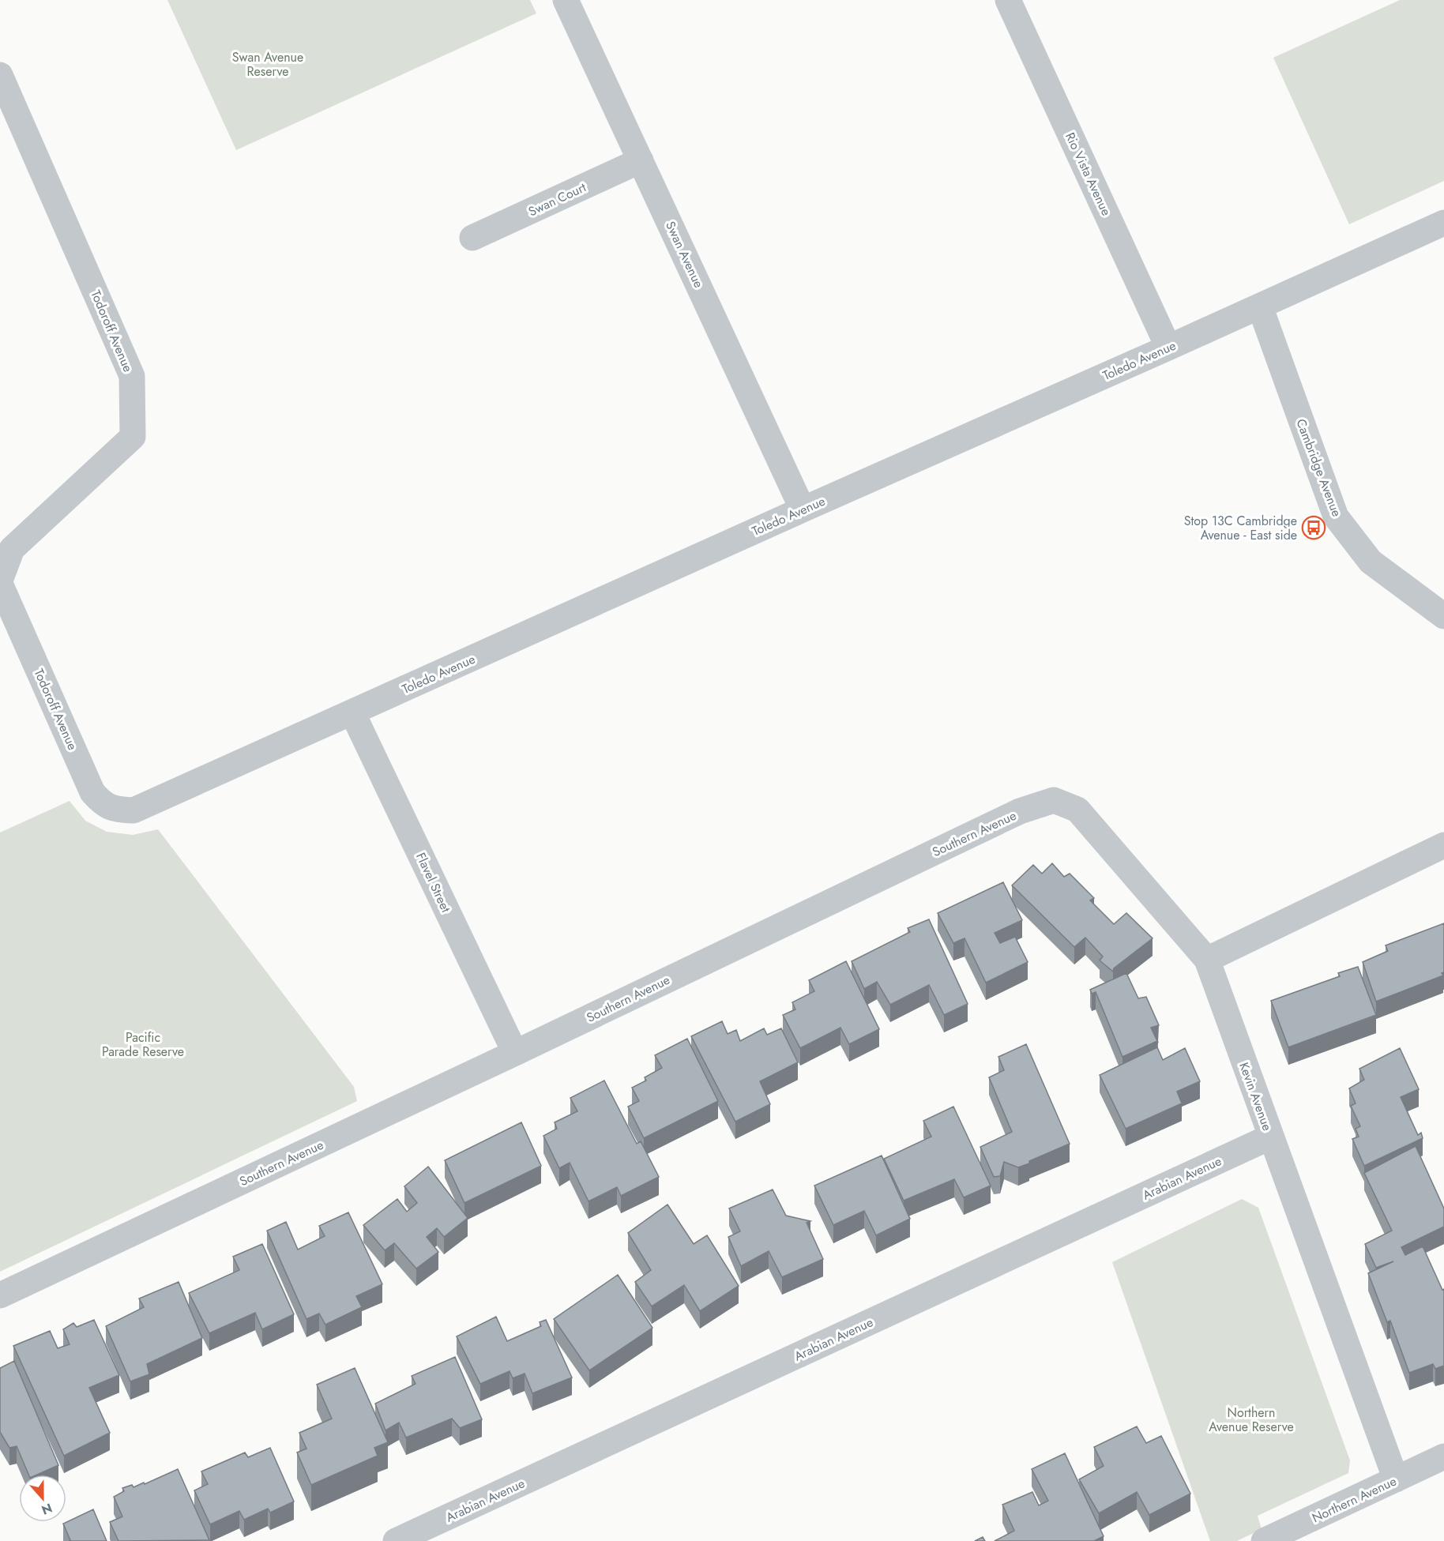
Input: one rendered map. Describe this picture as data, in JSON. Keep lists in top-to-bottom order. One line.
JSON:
{"streets":{"street":["Rio Vista Avenue","Swan Court","Swan Avenue","Todoroff Avenue","Toledo Avenue","Cambridge Avenue","Southern Avenue","Flavel Street","Kevin Avenue","Arabian Avenue","Northern Avenue"]},"crossings":[["Rio Vista Avenue","Toledo Avenue"],["Swan Court","Swan Avenue"],["Swan Avenue","Toledo Avenue"],["Todoroff Avenue","Toledo Avenue"],["Toledo Avenue","Cambridge Avenue"],["Toledo Avenue","Flavel Street"],["Southern Avenue","Flavel Street"],["Southern Avenue","Kevin Avenue"],["Kevin Avenue","Arabian Avenue"],["Kevin Avenue","Northern Avenue"]],"parks":["Swan Avenue Reserve","Pacific Parade Reserve","Northern Avenue Reserve"],"places":{"bus stop":["Stop 13C Cambridge Avenue - East side"]},"north":"bottom"}
